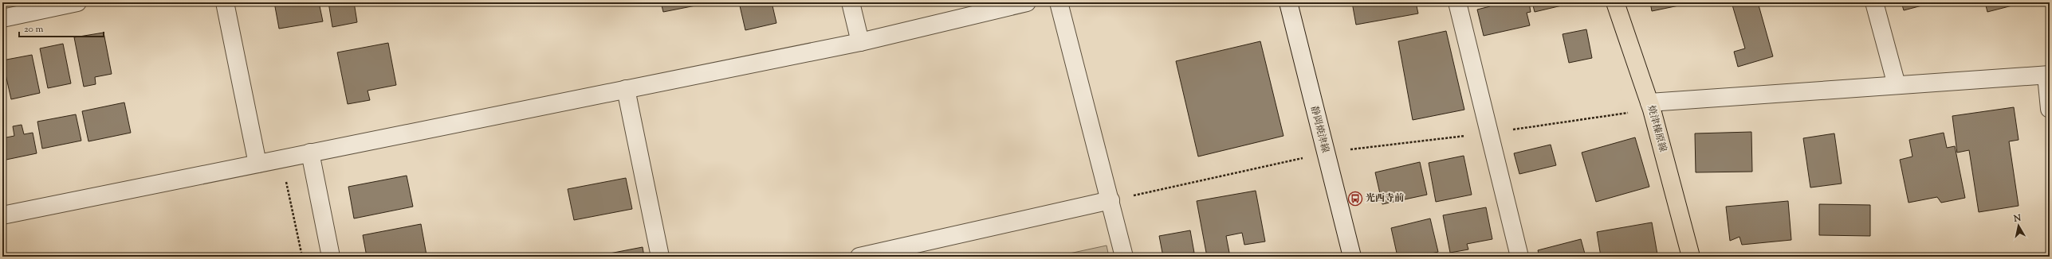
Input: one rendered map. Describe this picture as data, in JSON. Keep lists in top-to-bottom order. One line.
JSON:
{"streets":{"main road":["焼津榛原線"],"street":["静岡焼津線"]},"places":{"bus stop":["光西寺前"]},"scale_bar":"20 m","north":"top"}
